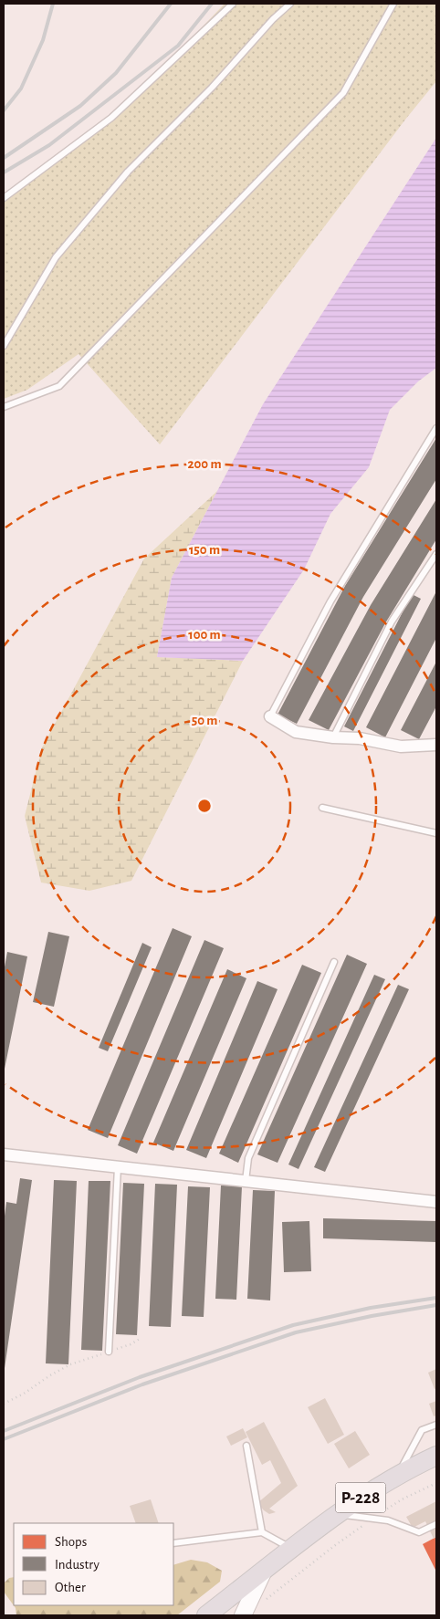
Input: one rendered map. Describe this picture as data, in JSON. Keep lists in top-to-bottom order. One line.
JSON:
{"streets":{"highway":["Р-228"]},"legend":["Shops","Industry","Other"],"rings":["200 m","150 m","100 m","50 m"]}
